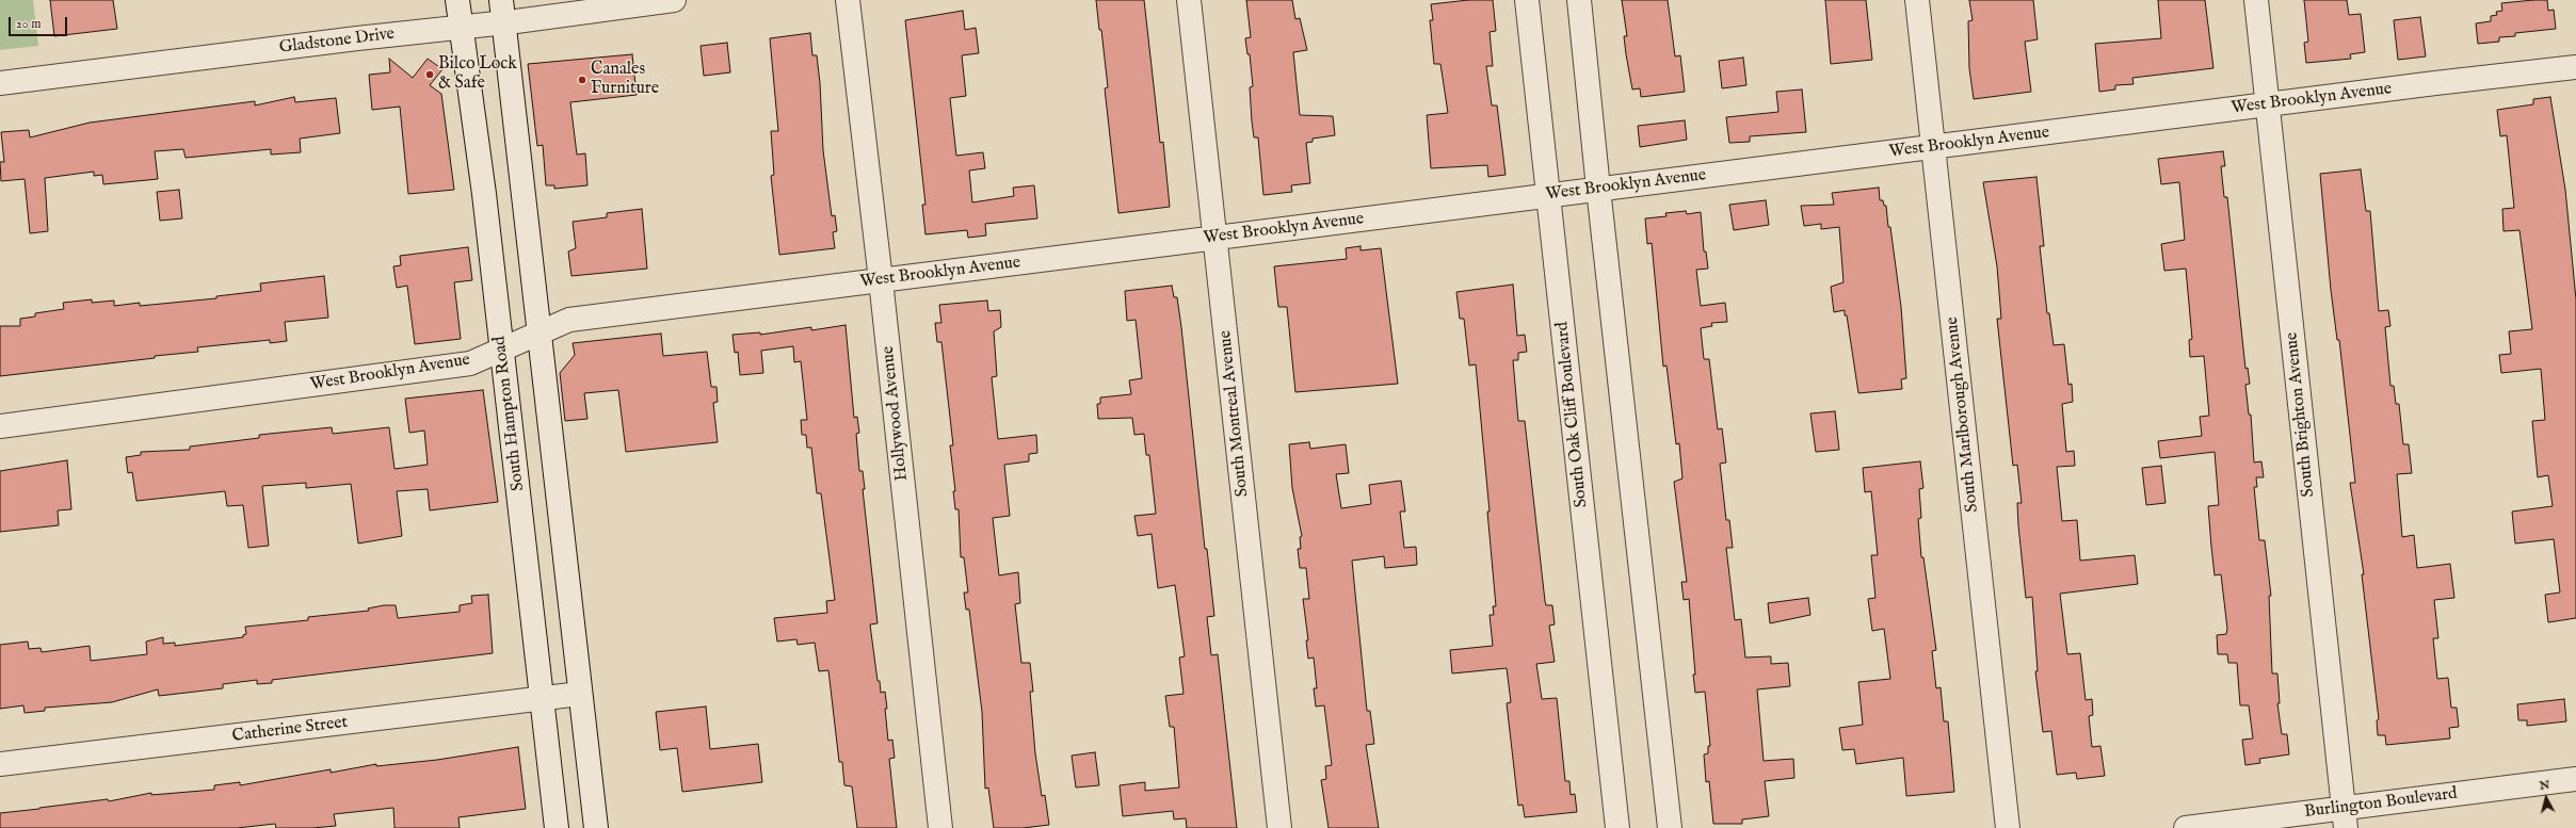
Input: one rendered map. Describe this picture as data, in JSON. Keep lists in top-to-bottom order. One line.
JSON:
{"streets":{"street":["Gladstone Drive","West Brooklyn Avenue","South Hampton Road","Hollywood Avenue","South Montreal Avenue","South Oak Cliff Boulevard","South Marlborough Avenue","South Brighton Avenue","Catherine Street","Burlington Boulevard"]},"crossings":[["Gladstone Drive","South Hampton Road"],["West Brooklyn Avenue","South Hampton Road"],["West Brooklyn Avenue","Hollywood Avenue"],["West Brooklyn Avenue","South Montreal Avenue"],["West Brooklyn Avenue","South Oak Cliff Boulevard"],["West Brooklyn Avenue","South Marlborough Avenue"],["West Brooklyn Avenue","South Brighton Avenue"],["South Hampton Road","Catherine Street"],["South Brighton Avenue","Burlington Boulevard"]],"places":["Bilco Lock & Safe","Canales Furniture"],"scale_bar":"20 m","north":"top"}
